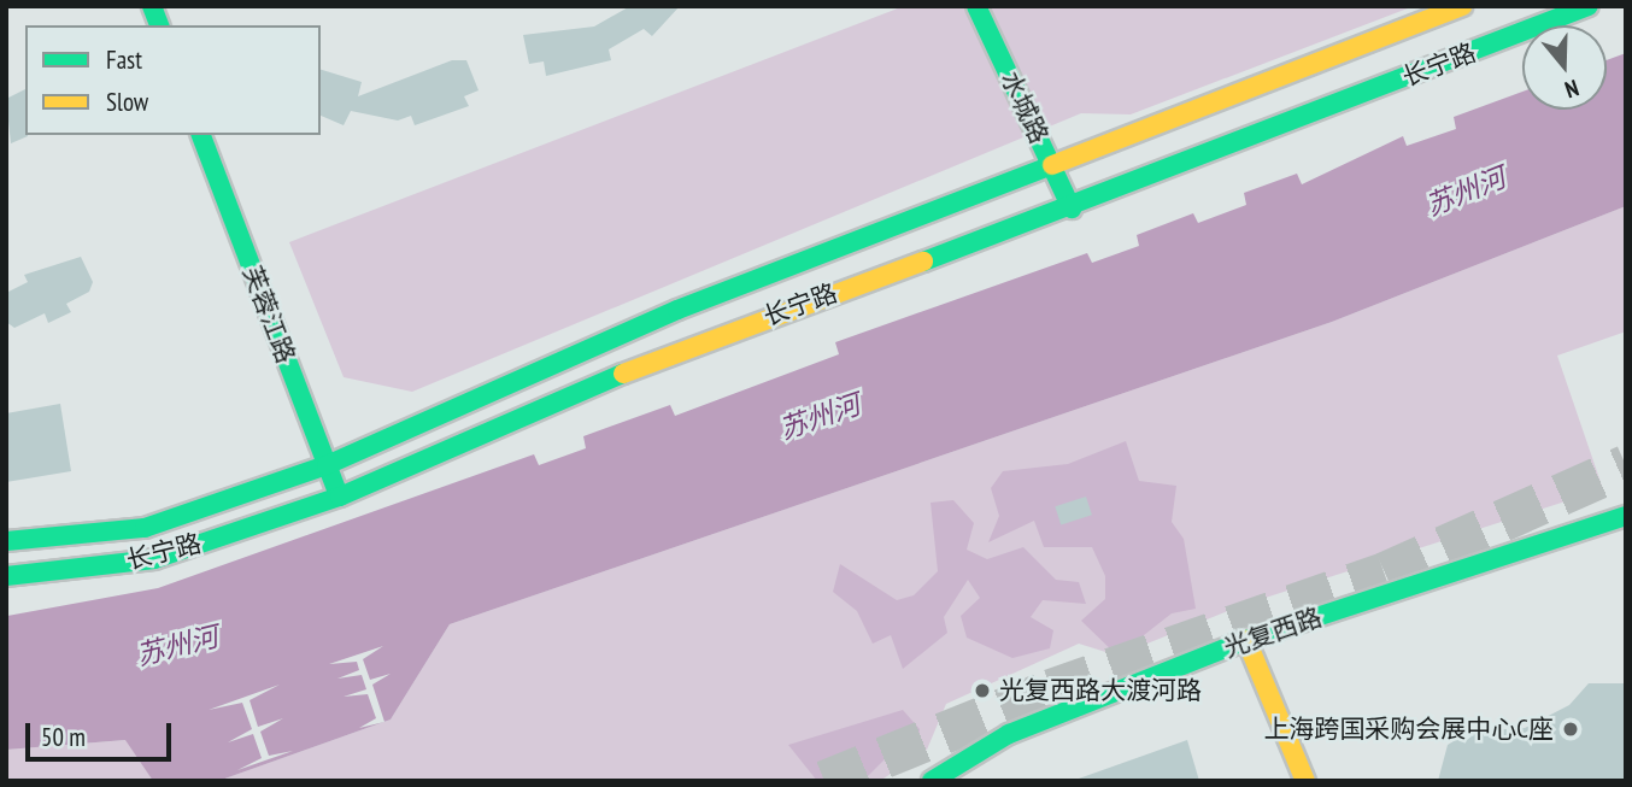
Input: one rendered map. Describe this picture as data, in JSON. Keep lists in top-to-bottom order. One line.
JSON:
{"streets":{"main road":["长宁路","水城路","芙蓉江路","光复西路"]},"crossings":[["长宁路","水城路"],["长宁路","芙蓉江路"]],"water":["苏州河"],"places":["光复西路大渡河路","上海跨国采购会展中心C座"],"legend":["Fast","Slow"],"scale_bar":"50 m","north":"bottom"}
